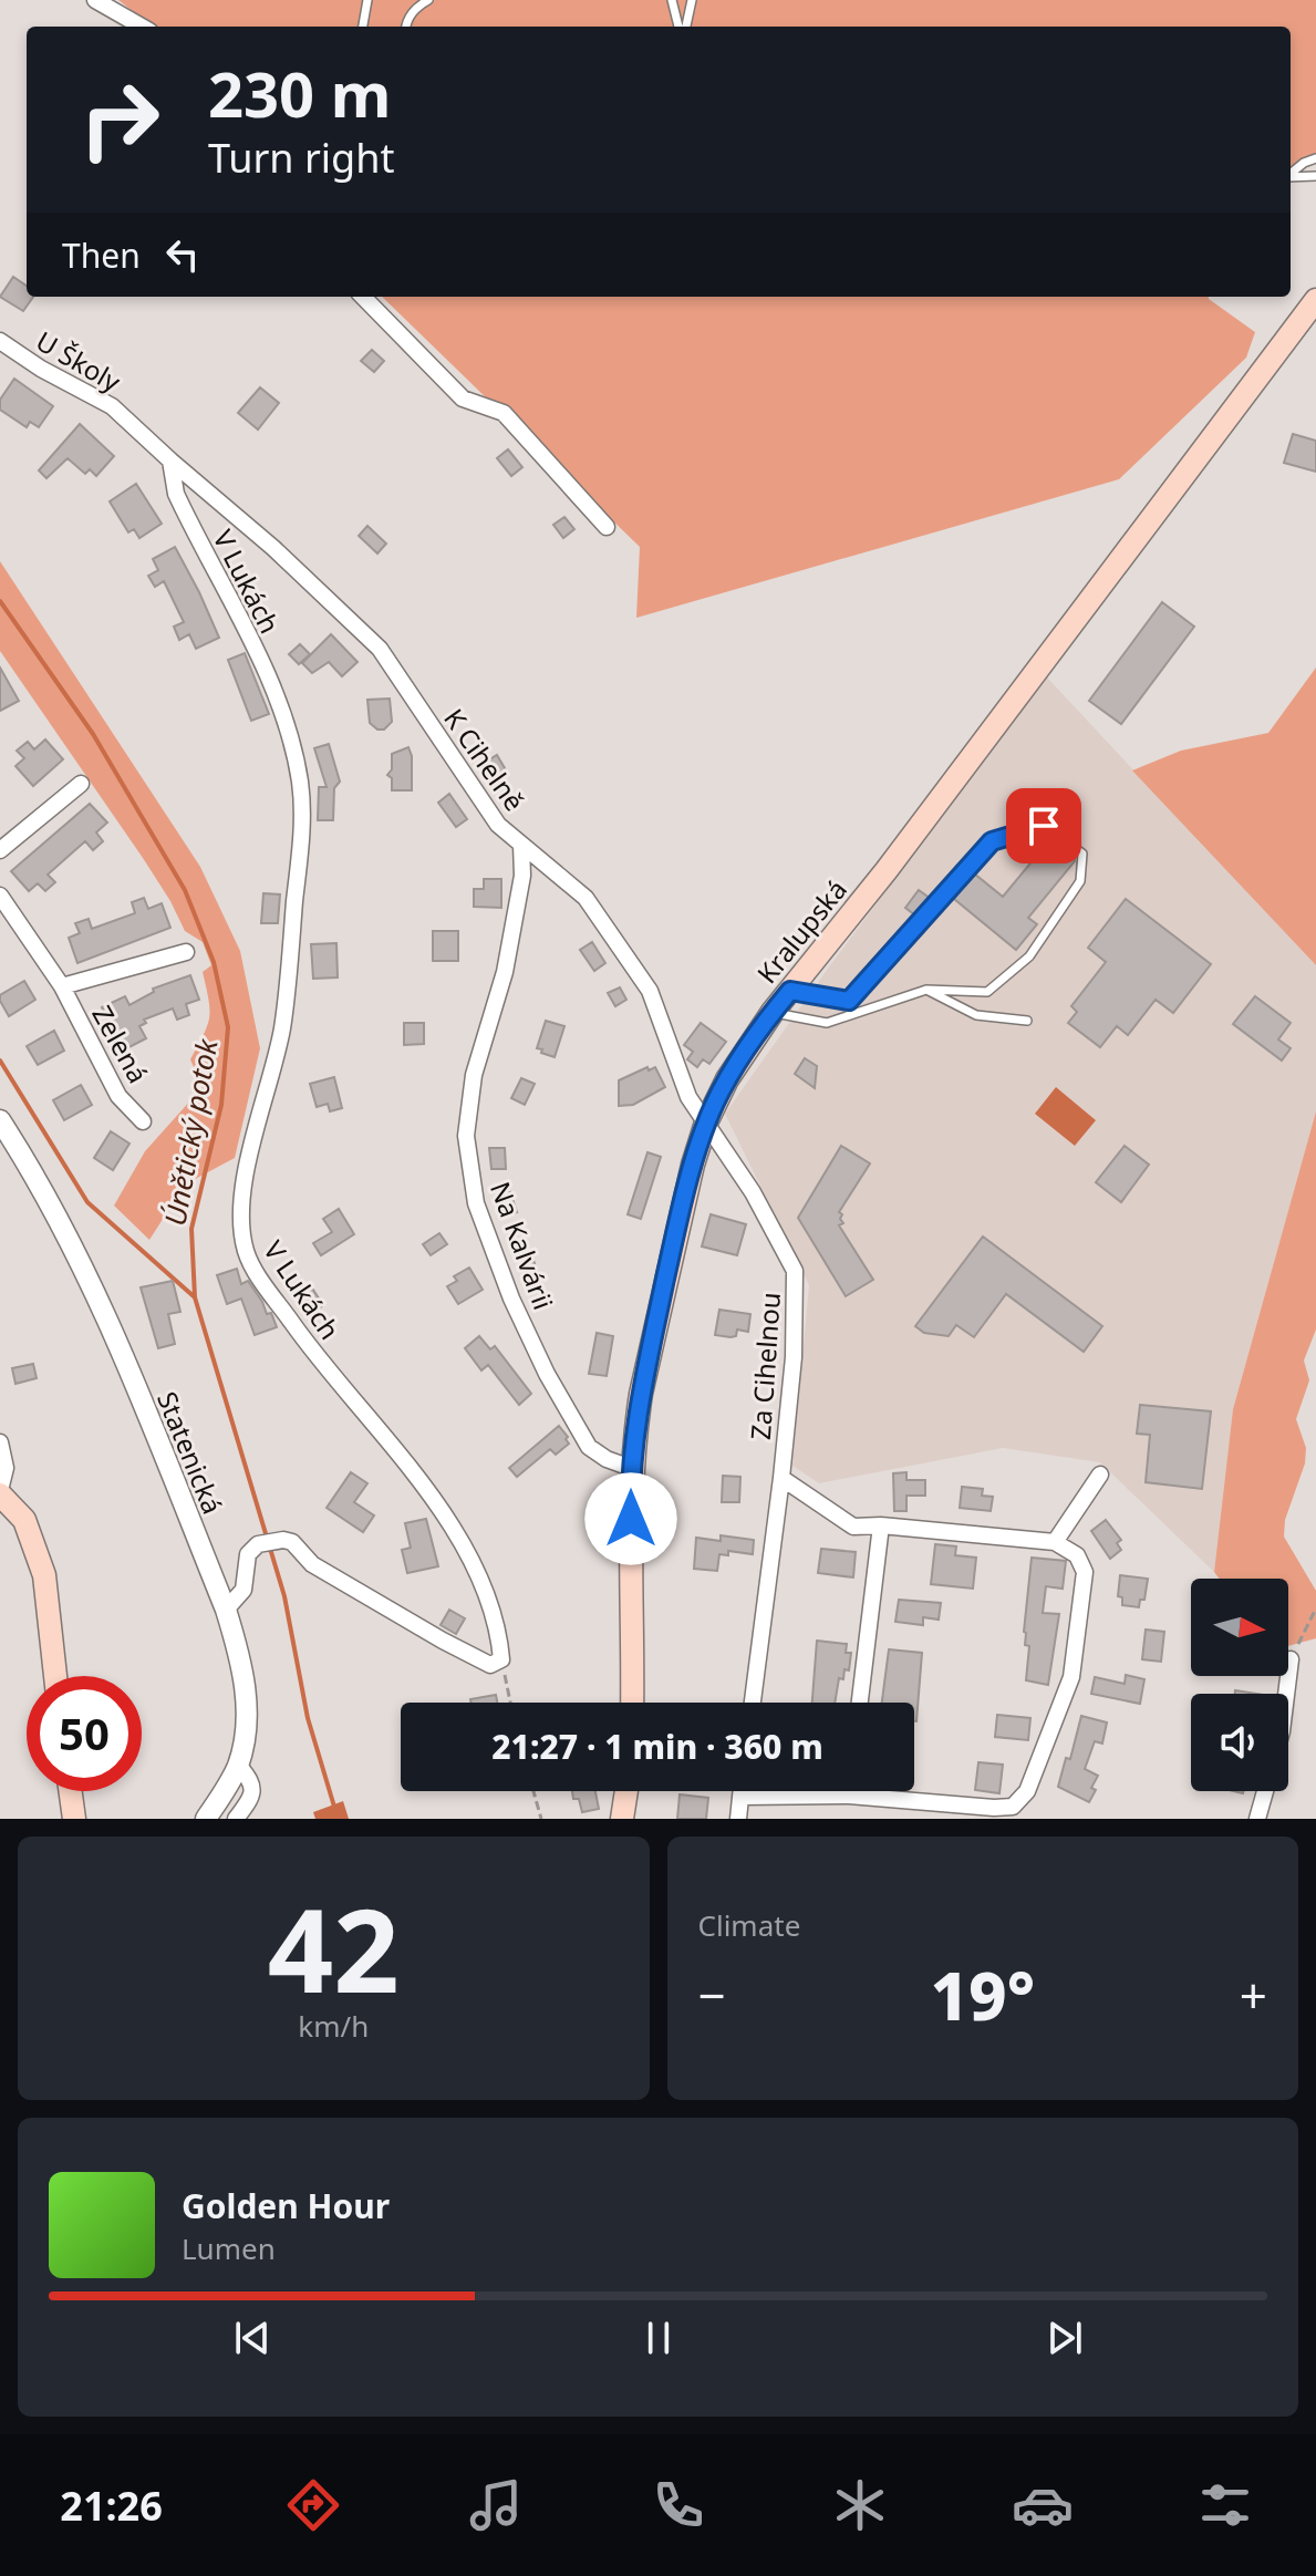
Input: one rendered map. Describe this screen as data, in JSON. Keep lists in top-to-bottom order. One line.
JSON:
{"streets":{"main road":["Kralupská"],"street":["U Školy","V Lukách","K Cihelně","Zelená","Na Kalvárii","Za Cihelnou","Statenická"]},"crossings":[["U Školy","V Lukách"],["U Školy","K Cihelně"],["V Lukách","K Cihelně"],["K Cihelně","Kralupská"],["K Cihelně","Na Kalvárii"],["K Cihelně","Za Cihelnou"],["Kralupská","Na Kalvárii"],["Kralupská","Za Cihelnou"]],"water":["Únětický potok"],"north":"right","page":{"turn":["230 m","Turn right"],"then":"Then","limit":"50","trip":"21:27 · 1 min · 360 m","tile":[["42","km/h"],"Climate"],"heat":["−","19°","+"],"song":["Golden Hour","Lumen"],"tabs":"21:26"}}
